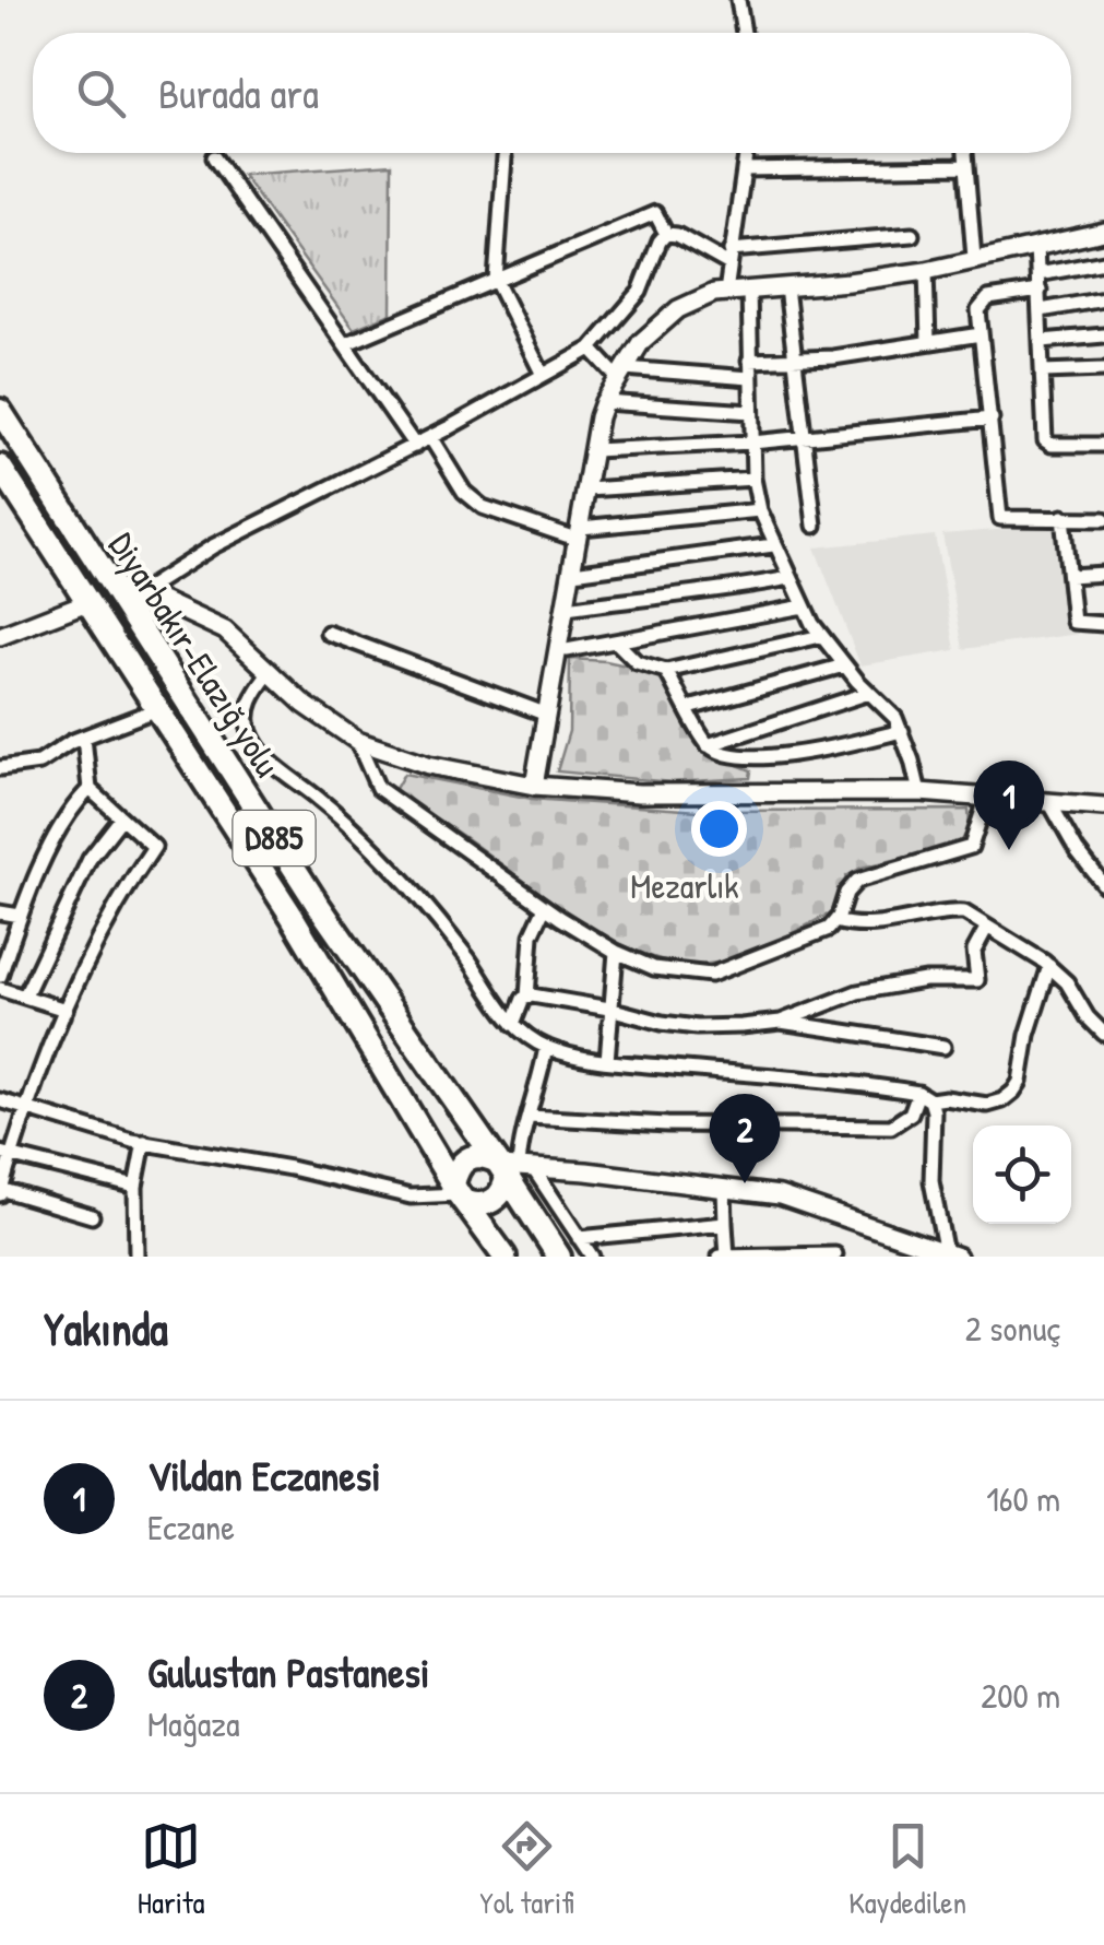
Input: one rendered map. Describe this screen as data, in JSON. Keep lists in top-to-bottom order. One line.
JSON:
{"streets":{"highway":["Diyarbakır-Elazığ yolu","D885"]},"parks":["Mezarlık"],"page":{"search":"Burada ara","pins":["1","2"],"heading":["Yakında","2 sonuç"],"list":[{"mark":"1","name":"Vildan Eczanesi","note":"Eczane","value":"160 m"},{"mark":"2","name":"Gulustan Pastanesi","note":"Mağaza","value":"200 m"}],"nav":["Harita","Yol tarifi","Kaydedilen"]}}
